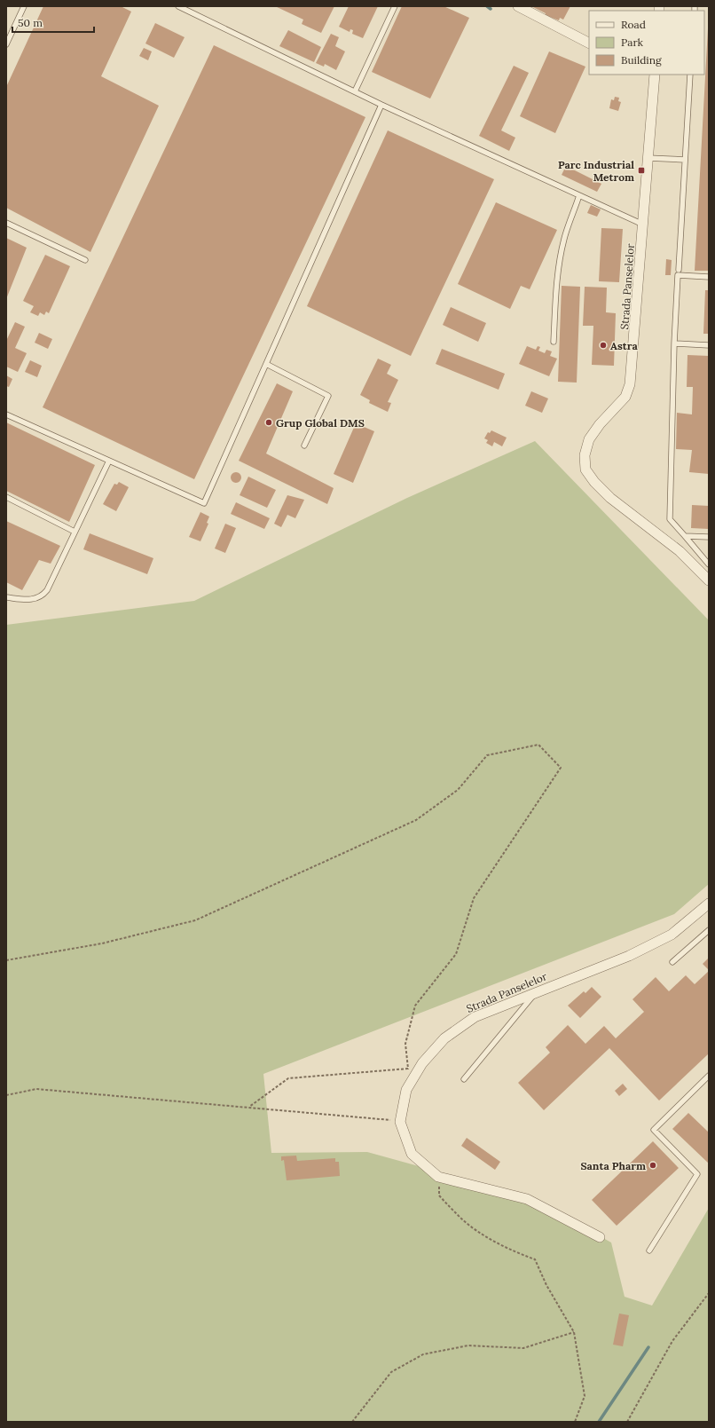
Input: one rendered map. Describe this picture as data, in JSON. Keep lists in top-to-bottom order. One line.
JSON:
{"streets":{"street":["Strada Panselelor"]},"places":{"transit":["Parc Industrial Metrom"],"other":["Astra","Grup Global DMS","Santa Pharm"]},"legend":["Road","Park","Building"],"scale_bar":"50 m"}
